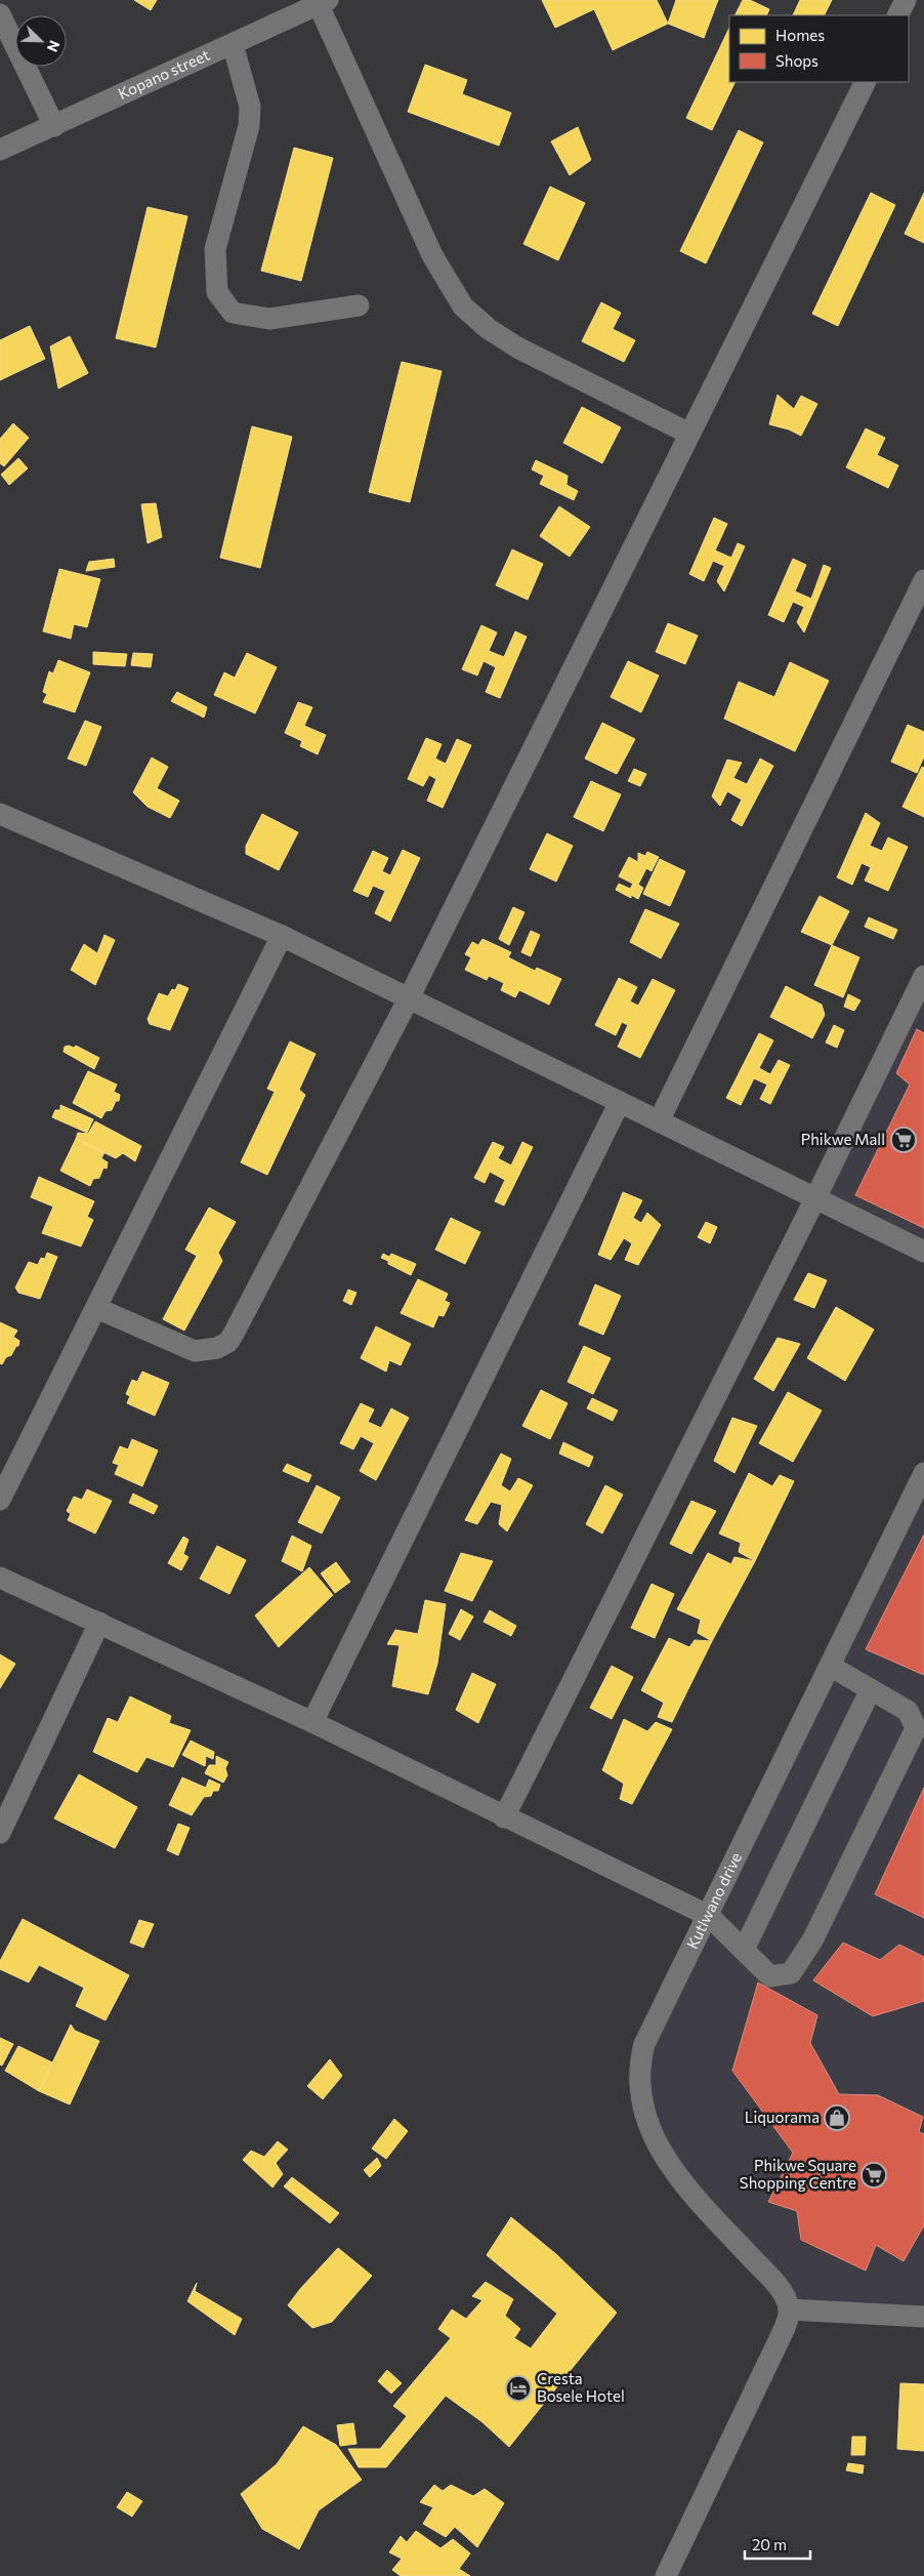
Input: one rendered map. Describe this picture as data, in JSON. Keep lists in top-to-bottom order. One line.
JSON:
{"streets":{"street":["Kopano street","Kutlwano drive"]},"places":{"supermarket":["Phikwe Mall","Phikwe Square Shopping Centre"],"shop":["Liquorama"],"hotel":["Cresta Bosele Hotel"]},"legend":["Homes","Shops"],"scale_bar":"20 m","north":"bottom right"}
